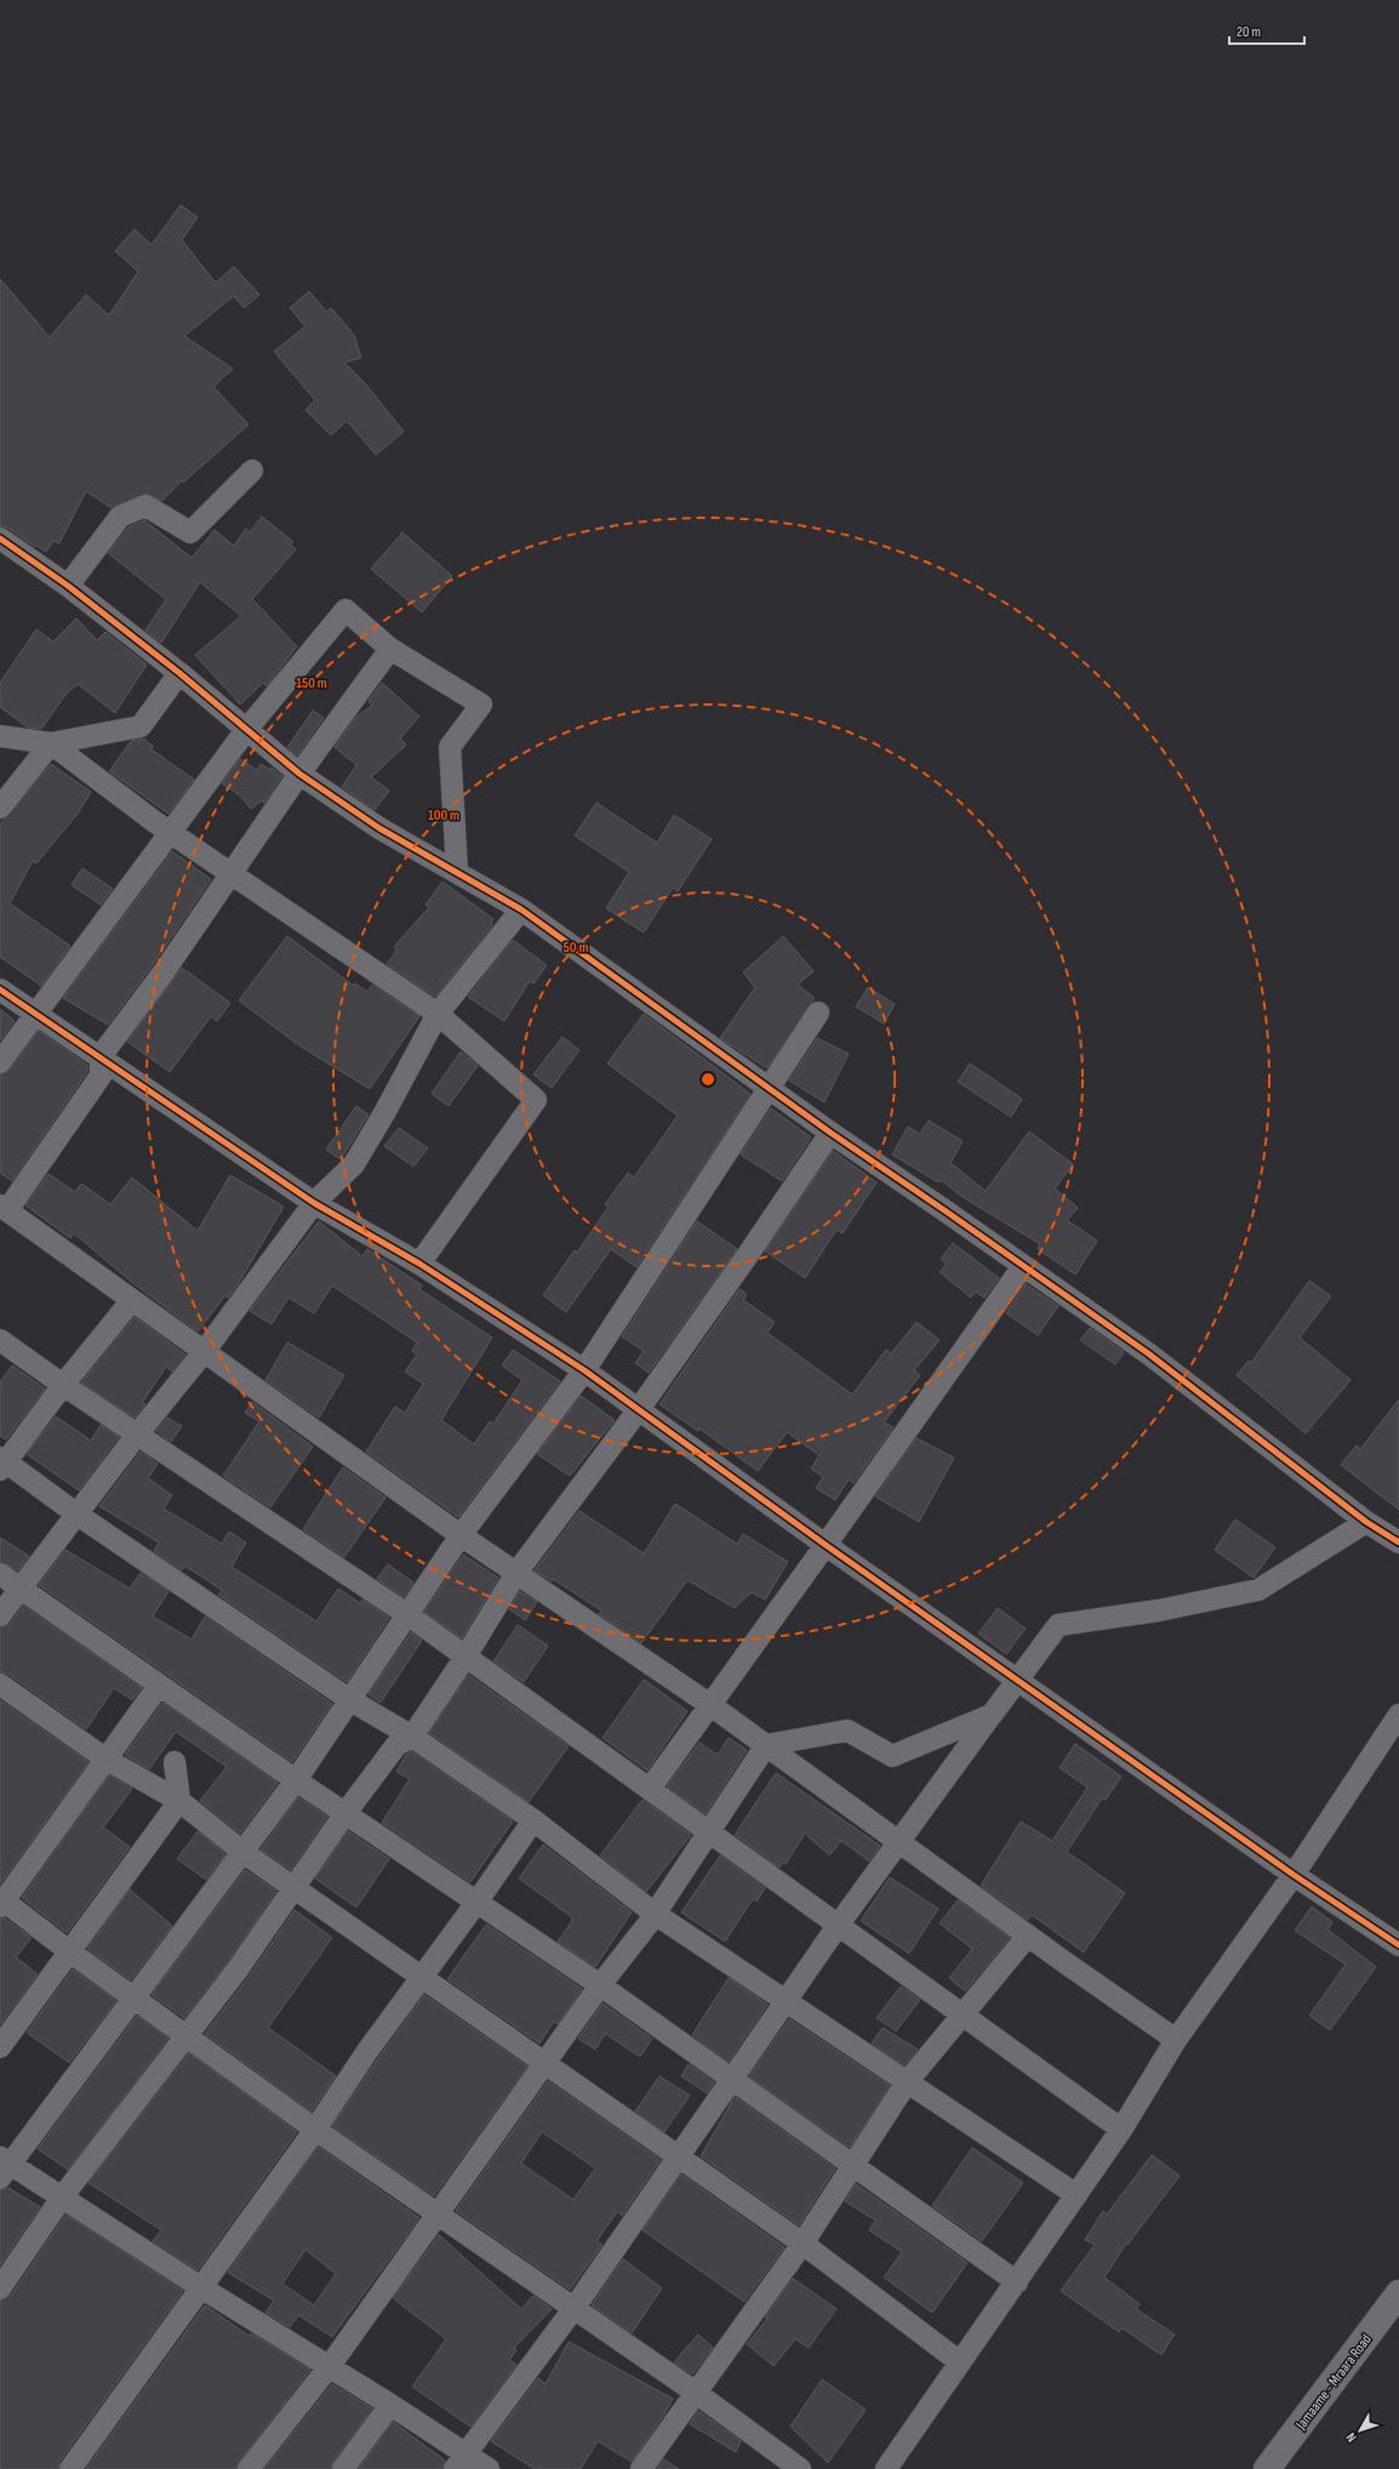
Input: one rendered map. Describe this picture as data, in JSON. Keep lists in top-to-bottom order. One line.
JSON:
{"streets":{"street":["Jamaame - Mraara Road"]},"scale_bar":"20 m","north":"bottom left","rings":["150 m","100 m","50 m"]}
